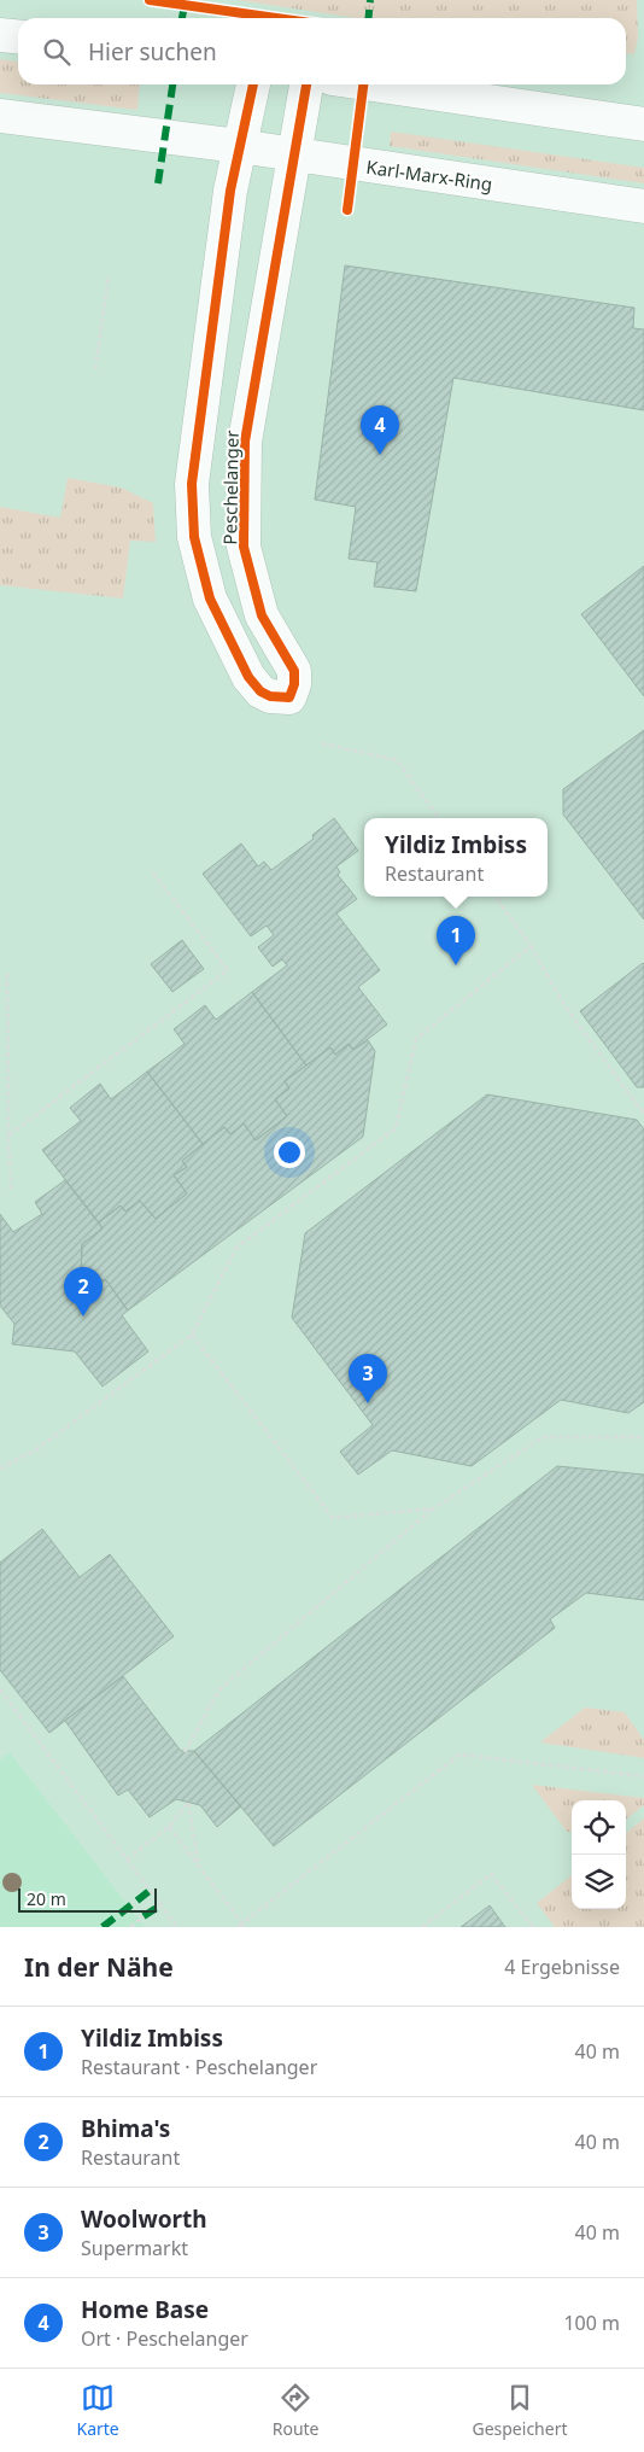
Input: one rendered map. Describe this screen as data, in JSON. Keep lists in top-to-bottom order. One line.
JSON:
{"streets":{"street":["Karl-Marx-Ring","Peschelanger"]},"crossings":[["Karl-Marx-Ring","Peschelanger"]],"scale_bar":"20 m","page":{"search":"Hier suchen","pins":["4","1","2","3"],"popup":["Yildiz Imbiss","Restaurant"],"scale":"20 m","heading":["In der Nähe","4 Ergebnisse"],"list":[{"mark":"1","name":"Yildiz Imbiss","note":"Restaurant · Peschelanger","value":"40 m"},{"mark":"2","name":"Bhima's","note":"Restaurant","value":"40 m"},{"mark":"3","name":"Woolworth","note":"Supermarkt","value":"40 m"},{"mark":"4","name":"Home Base","note":"Ort · Peschelanger","value":"100 m"}],"nav":["Karte","Route","Gespeichert"]}}
